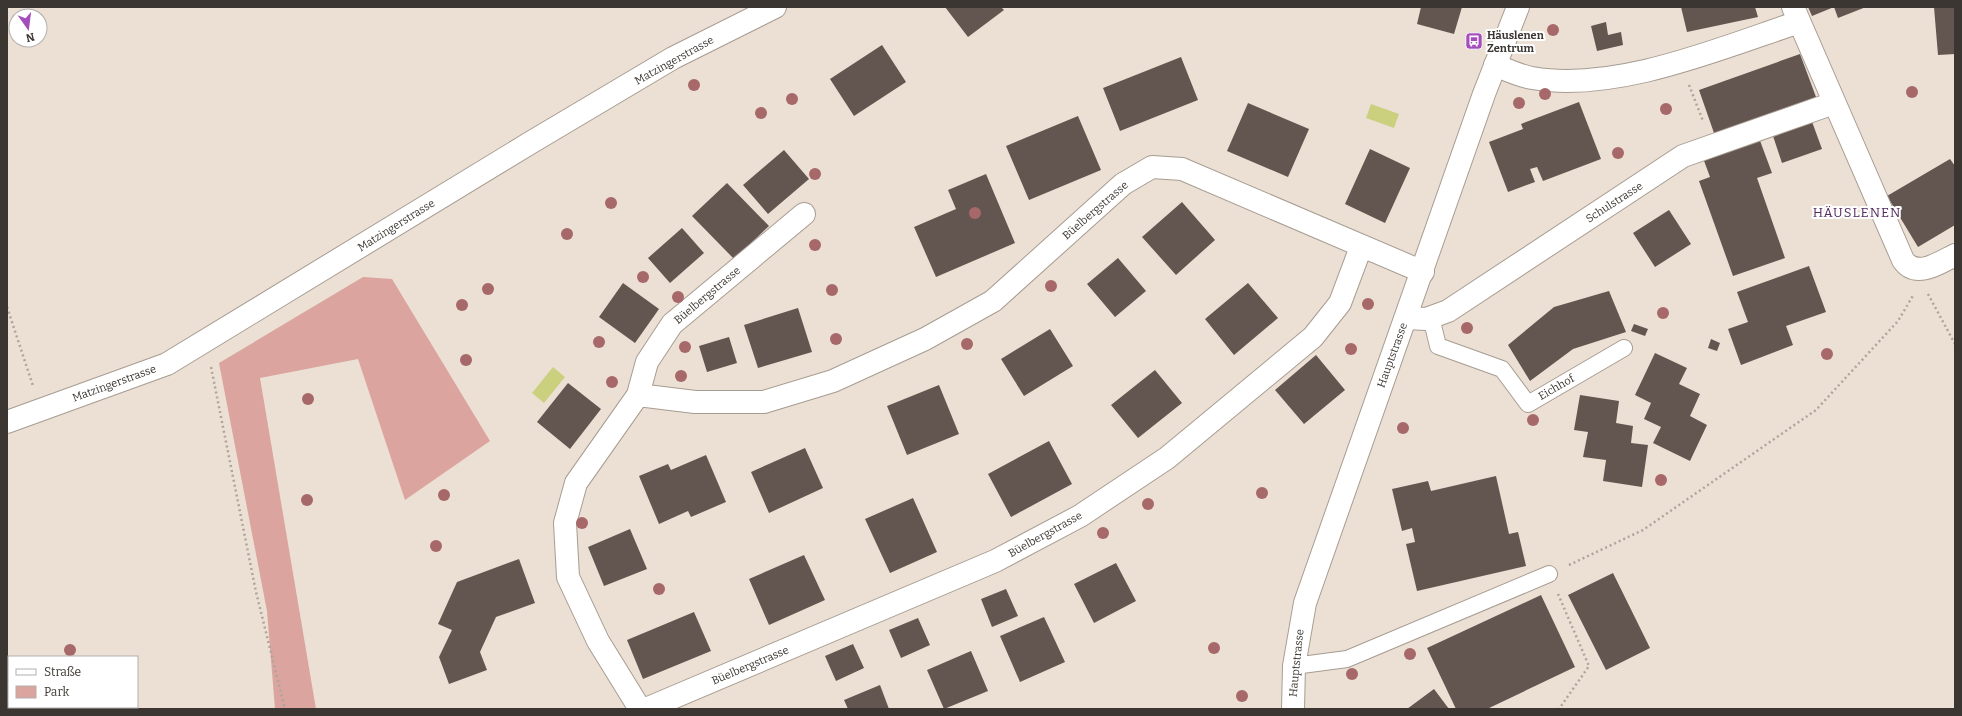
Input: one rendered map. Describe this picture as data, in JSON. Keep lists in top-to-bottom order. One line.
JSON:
{"streets":{"street":["Matzingerstrasse","Schulstrasse","Büelbergstrasse","Hauptstrasse"],"lane":["Eichhof"]},"crossings":[["Schulstrasse","Hauptstrasse"],["Schulstrasse","Eichhof"],["Büelbergstrasse","Hauptstrasse"]],"districts":["HÄUSLENEN"],"places":{"bus stop":["Häuslenen Zentrum"]},"legend":["Straße","Park"],"north":"bottom"}
